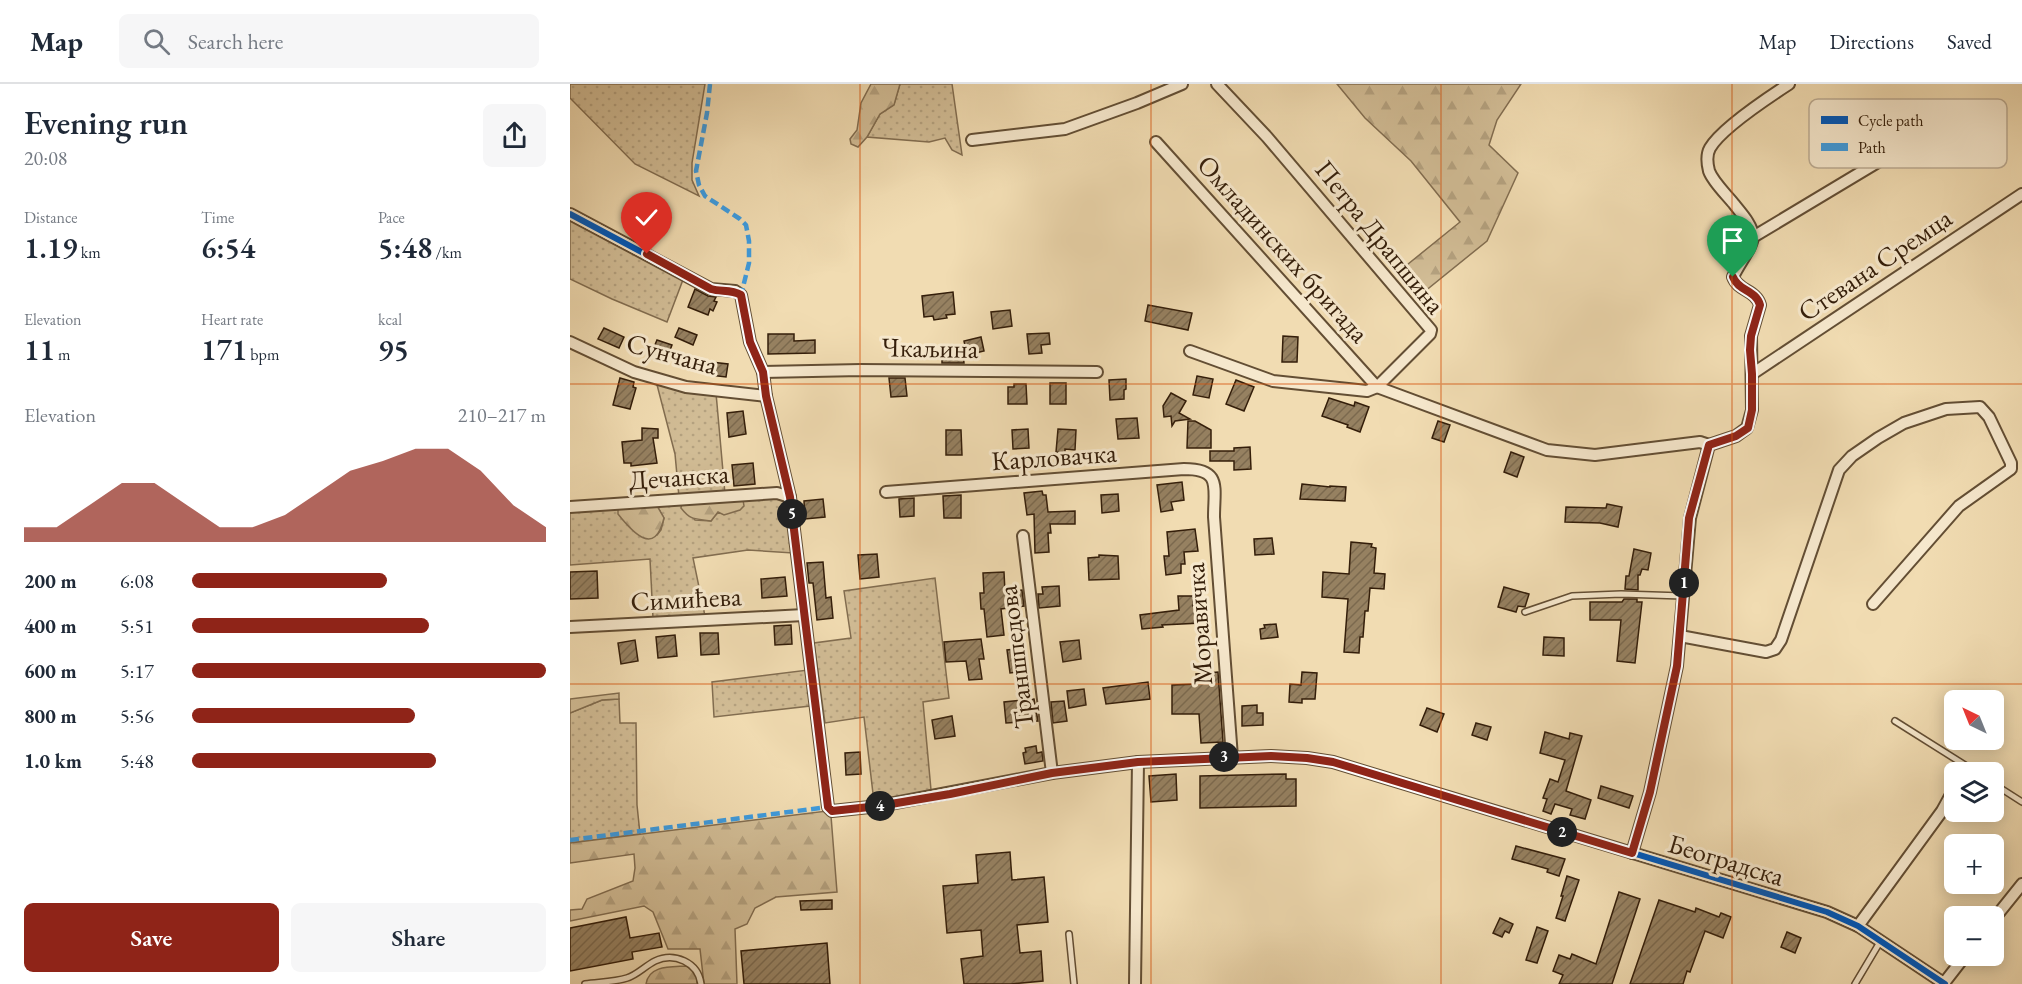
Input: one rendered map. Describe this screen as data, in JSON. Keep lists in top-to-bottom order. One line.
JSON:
{"streets":{"street":["Петра Драпшина","Омладинских бригада","Стевана Сремца","Чкаљина","Сунчана","Карловачка","Дечанска","Симићева","Моравичка","Траншпедова","Београдска"]},"crossings":[["Петра Драпшина","Омладинских бригада"],["Карловачка","Моравичка"],["Симићева","Београдска"],["Моравичка","Београдска"],["Траншпедова","Београдска"]],"legend":["Cycle path","Path"],"north":"top left","page":{"header":"Map","search":"Search here","nav":["Map","Directions","Saved"],"heading":["Evening run","20:08"],"stats":[["Distance","1.19 km"],["Time","6:54"],["Pace","5:48 /km"],["Elevation","11 m"],["Heart rate","171 bpm"],["kcal","95"]],"chart":["Elevation","210–217 m"],"pins":["5","1","3","4","2"],"list":[{"name":"200 m","note":"6:08"},{"name":"400 m","note":"5:51"},{"name":"600 m","note":"5:17"},{"name":"800 m","note":"5:56"},{"name":"1.0 km","note":"5:48"}],"map_buttons":["+","−"],"buttons":["Save","Share"]}}
